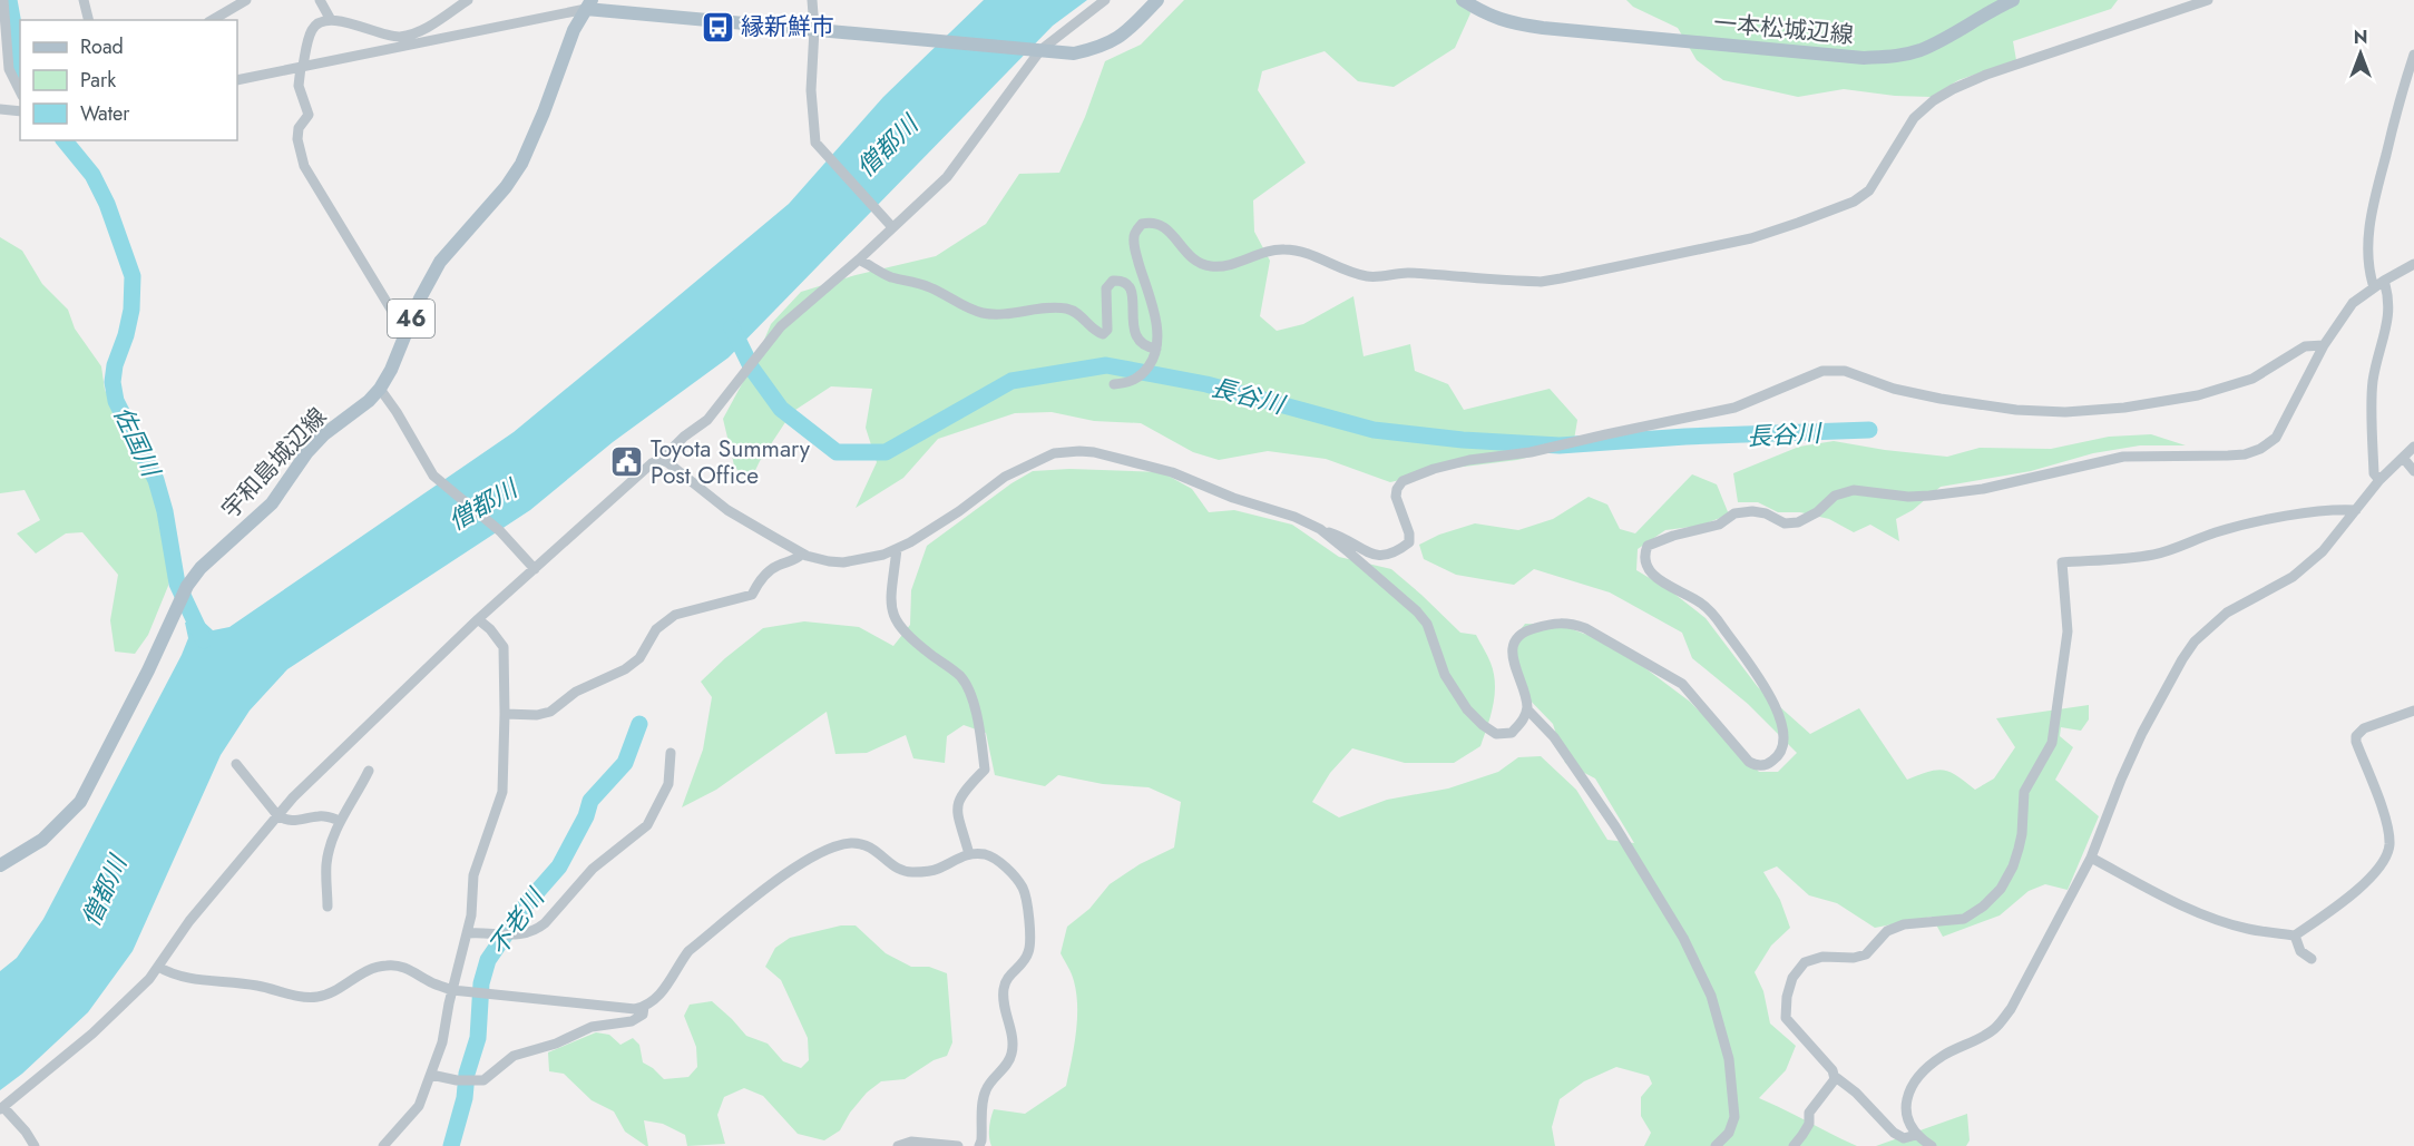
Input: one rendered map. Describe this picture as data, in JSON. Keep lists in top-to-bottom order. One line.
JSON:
{"streets":{"main road":["一本松城辺線","46","宇和島城辺線"]},"water":["僧都川","長谷川","佐国川","不老川"],"places":{"bus stop":["縁新鮮市"],"public building":["Toyota Summary Post Office"]},"legend":["Road","Park","Water"],"north":"top"}
